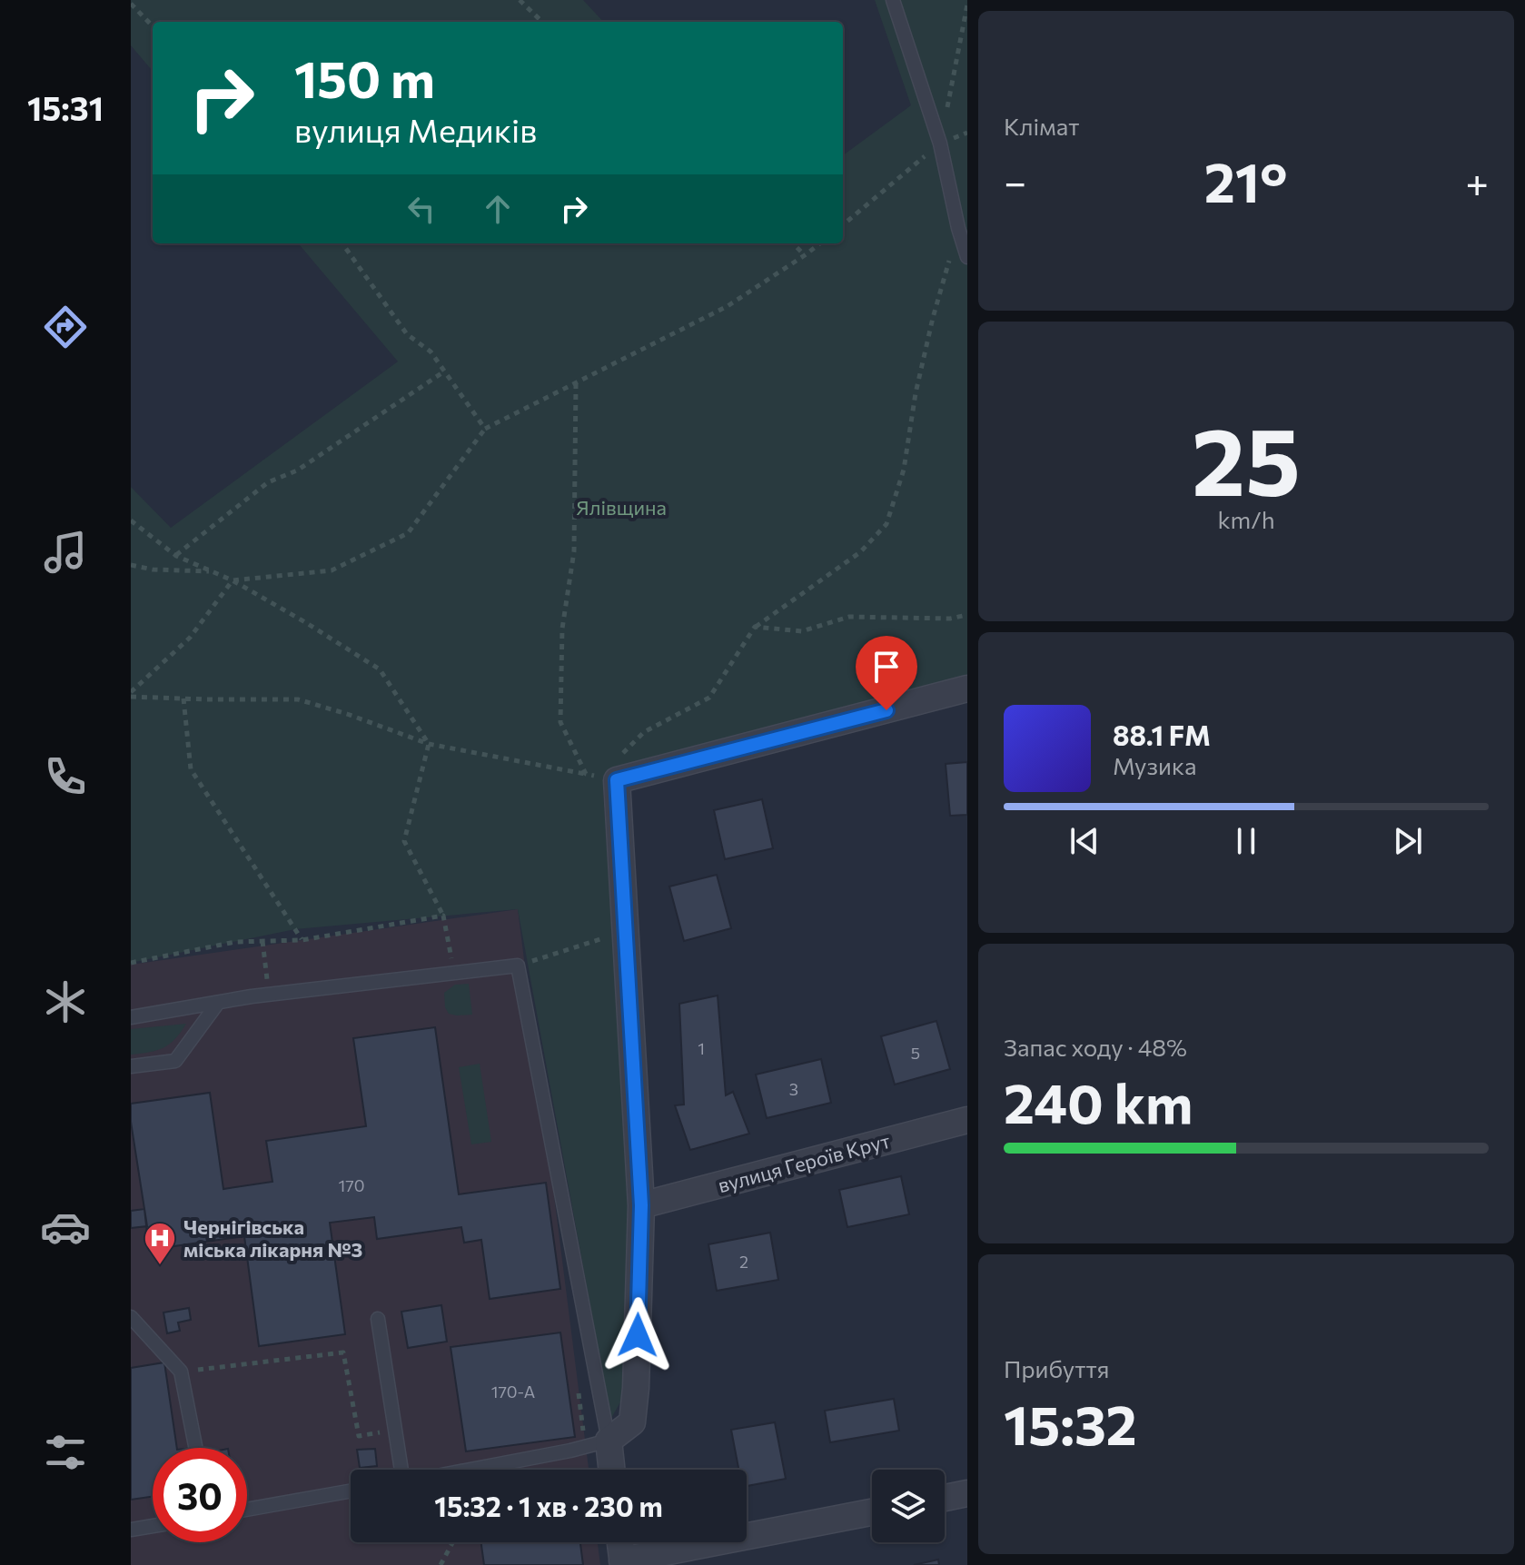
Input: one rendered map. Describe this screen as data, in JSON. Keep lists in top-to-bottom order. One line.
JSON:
{"streets":{"street":["вулиця Героїв Крут"]},"parks":["Ялівщина"],"places":{"hospital":["Чернігівська міська лікарня №3"]},"house_numbers":["1","5","3","170","2","170-А"],"page":{"tabs":"15:31","tile":["Клімат",["25","km/h"],["Запас ходу · 48%","240 km"],["Прибуття","15:32"]],"turn":["150 m","вулиця Медиків"],"heat":["−","21°","+"],"song":["88.1 FM","Музика"],"limit":"30","trip":"15:32 · 1 хв · 230 m"}}
